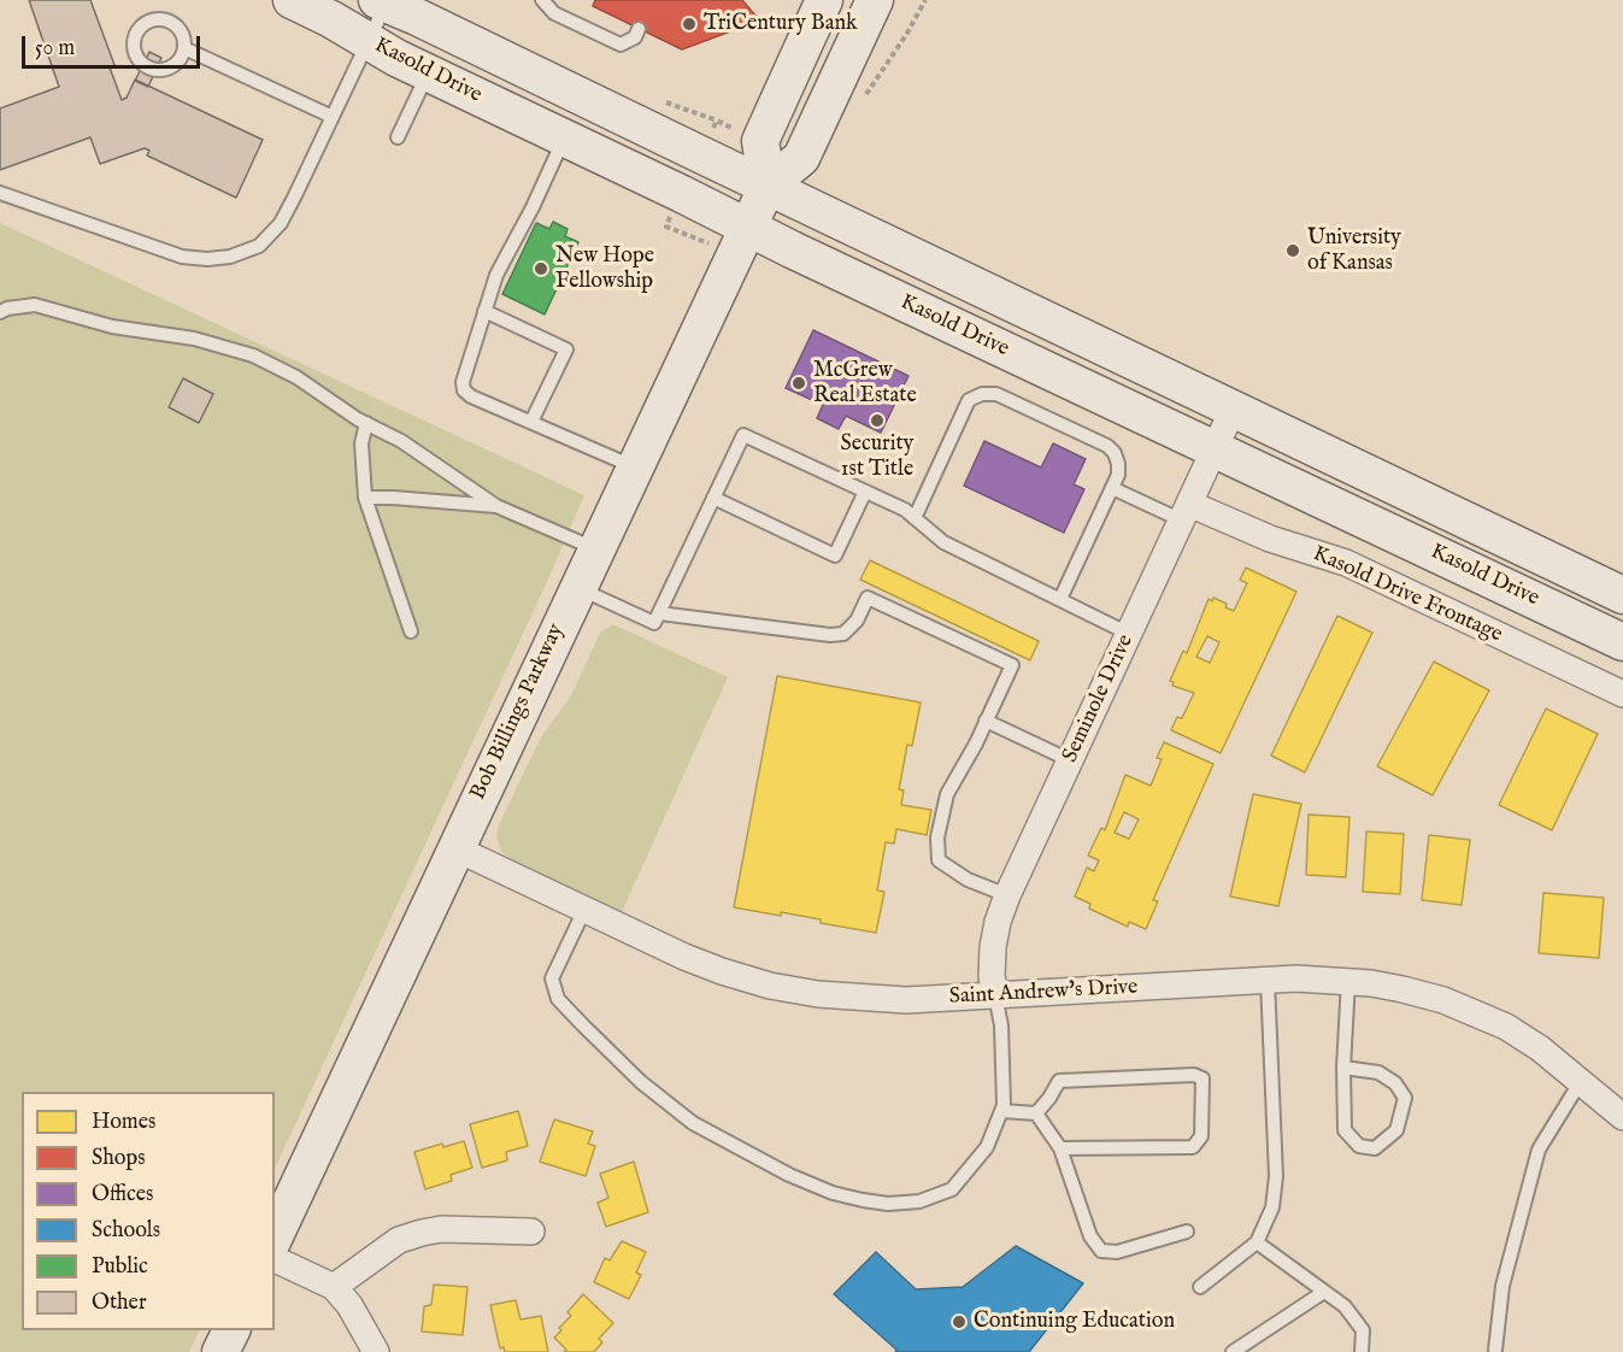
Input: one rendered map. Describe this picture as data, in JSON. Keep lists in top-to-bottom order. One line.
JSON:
{"streets":{"main road":["Kasold Drive","Bob Billings Parkway"],"street":["Kasold Drive Frontage","Seminole Drive","Saint Andrew's Drive"]},"crossings":[["Kasold Drive","Seminole Drive"],["Kasold Drive","Bob Billings Parkway"],["Kasold Drive Frontage","Seminole Drive"],["Seminole Drive","Saint Andrew's Drive"],["Bob Billings Parkway","Saint Andrew's Drive"]],"places":["TriCentury Bank","University of Kansas","New Hope Fellowship","McGrew Real Estate","Security 1st Title","Continuing Education"],"legend":["Homes","Shops","Offices","Schools","Public","Other"],"scale_bar":"50 m"}
